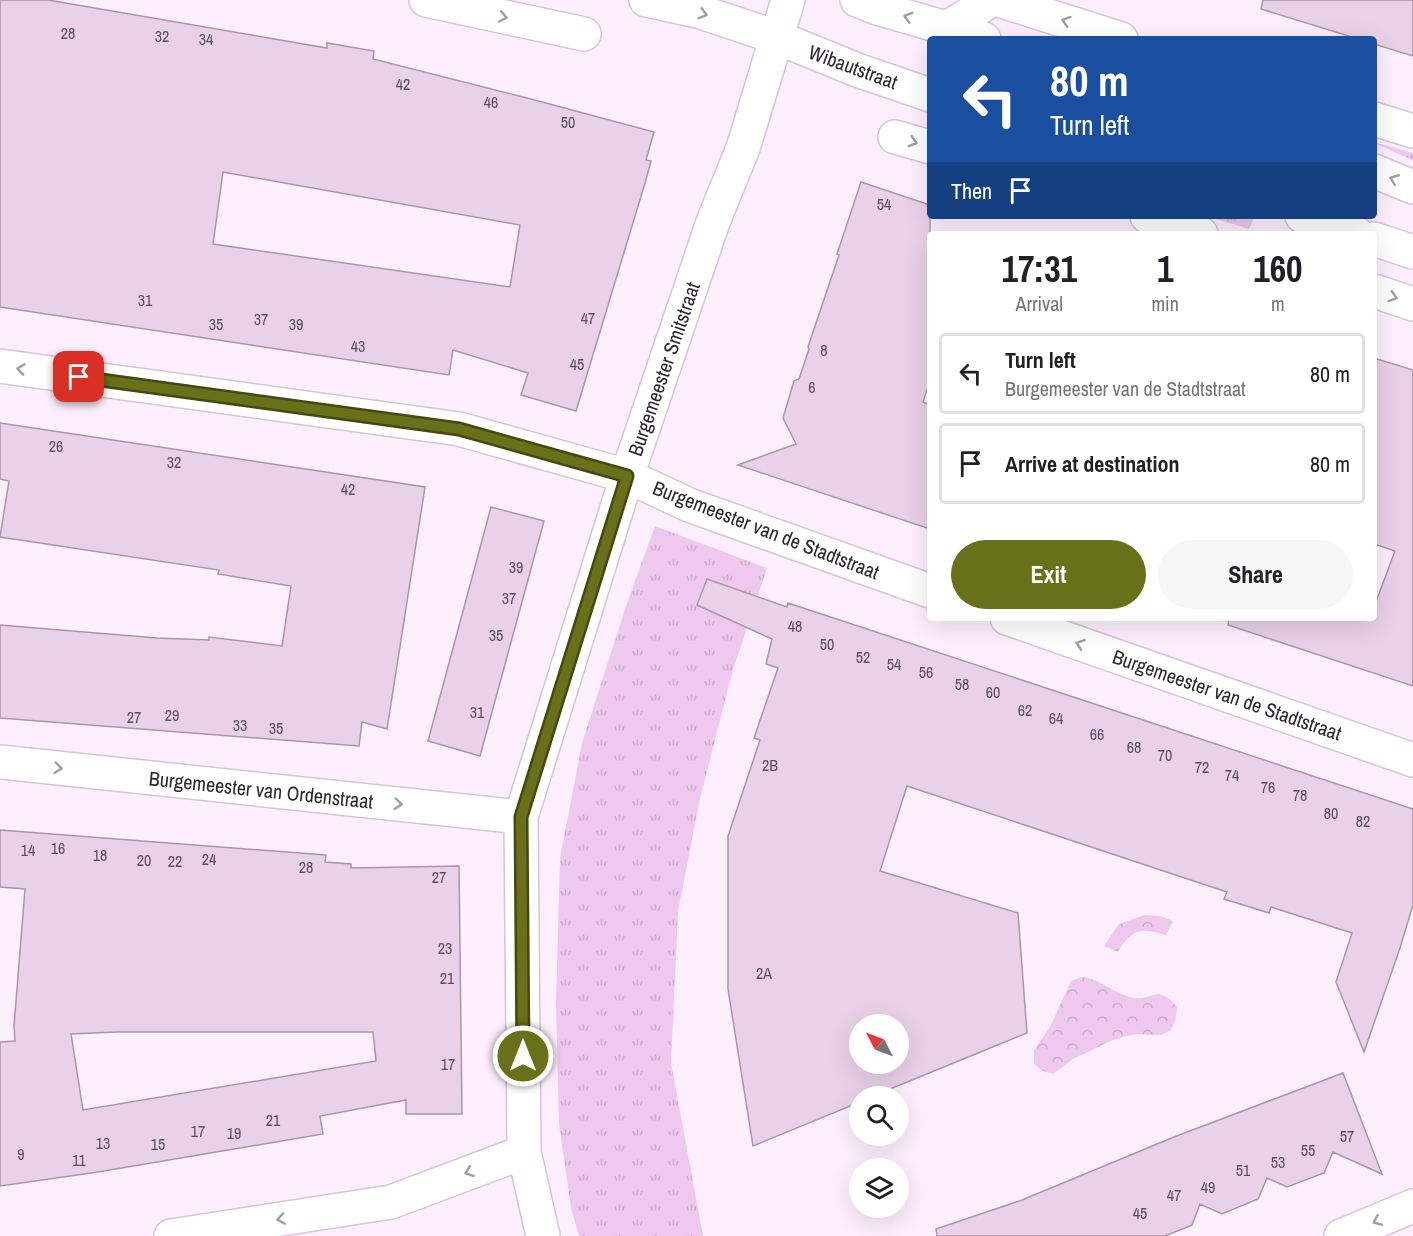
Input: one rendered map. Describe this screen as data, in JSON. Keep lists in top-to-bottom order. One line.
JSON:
{"streets":{"street":["Wibautstraat","Burgemeester Smitstraat","Burgemeester van de Stadtstraat","Burgemeester van Ordenstraat"]},"crossings":[["Wibautstraat","Burgemeester Smitstraat"],["Burgemeester Smitstraat","Burgemeester van de Stadtstraat"],["Burgemeester Smitstraat","Burgemeester van Ordenstraat"]],"one_way":["Wibautstraat","Burgemeester van de Stadtstraat","Burgemeester van Ordenstraat"],"house_numbers":["28","32","34","42","46","50","54","31","47","37","35","39","43","8","45","6","26","32","42","39","37","48","35","50","52","54","56","58","60","62","31","29","27","64","33","35","66","68","70","2B","72","74","76","78","80","82","16","14","18","24","20","22","28","27","23","2A","21","17","21","17","19","57","13","15","55","9","11","53","51","49","47","45"],"north":"top left","page":{"turn":["80 m","Turn left"],"then":"Then","eta":["17:31","Arrival","1","min","160","m"],"list":[{"name":"Turn left","note":"Burgemeester van de Stadtstraat","value":"80 m"},{"name":"Arrive at destination","value":"80 m"}],"buttons":["Exit","Share"]}}
